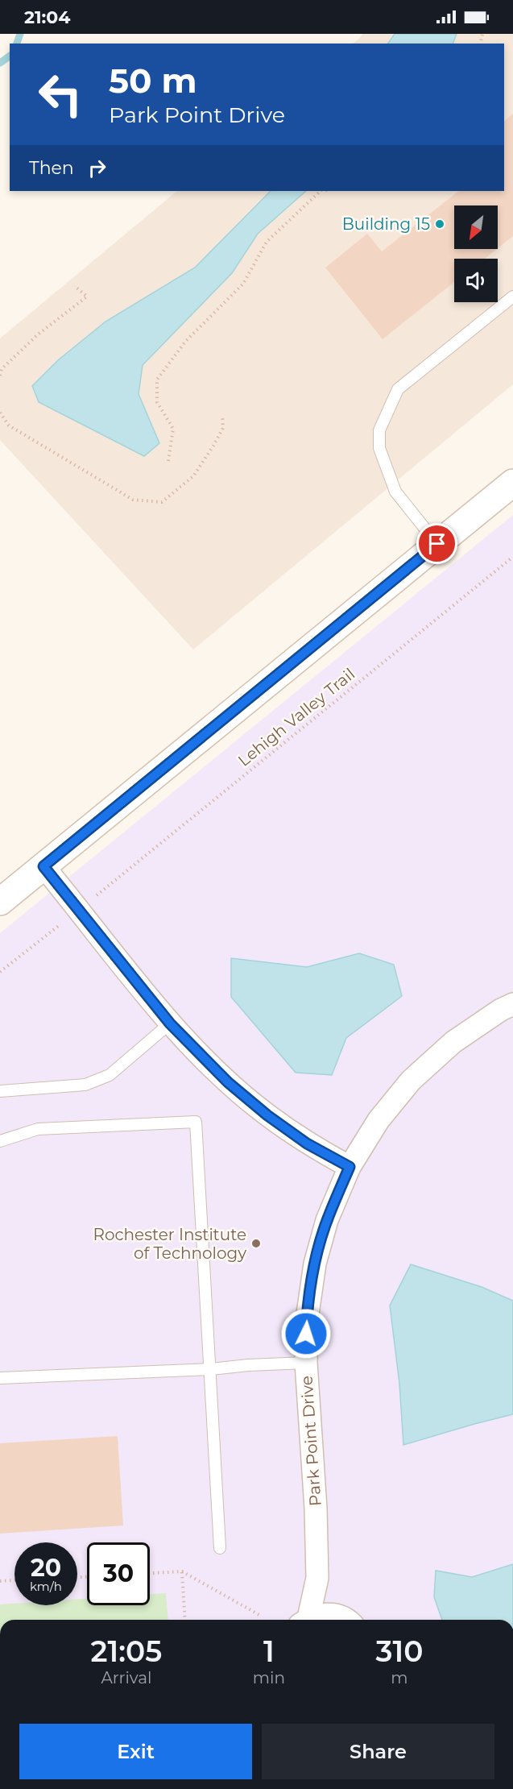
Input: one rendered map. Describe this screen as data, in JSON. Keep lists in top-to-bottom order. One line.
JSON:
{"streets":{"street":["Park Point Drive"],"path":["Lehigh Valley Trail"]},"places":["Building 15","Rochester Institute of Technology"],"north":"bottom left","page":{"status":"21:04","turn":["50 m","Park Point Drive"],"then":"Then","speed":"20 km/h","limit":"30","eta":["21:05","Arrival","1","min","310","m"],"buttons":["Exit","Share"]}}
